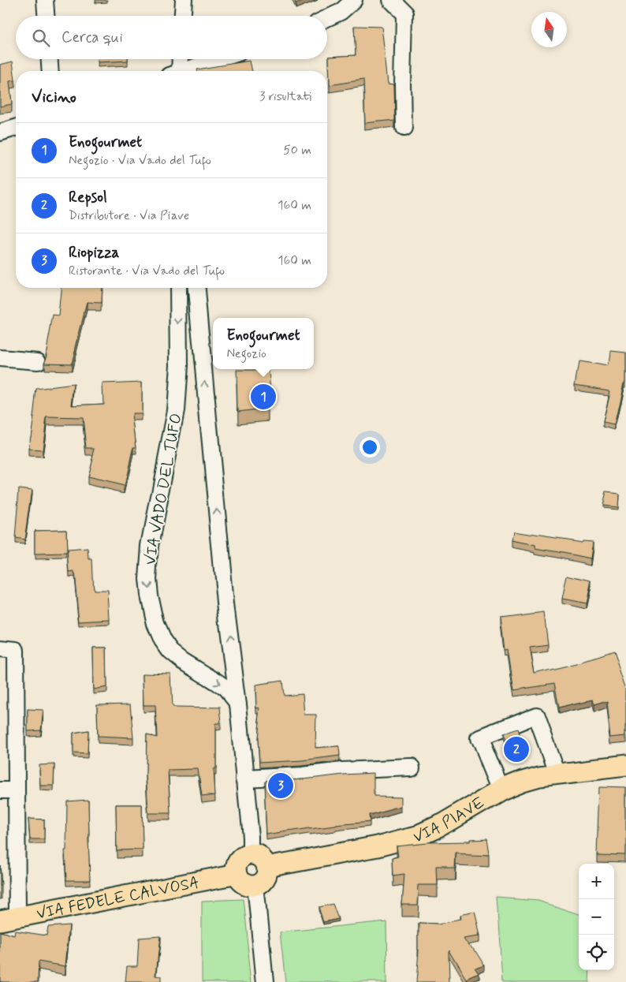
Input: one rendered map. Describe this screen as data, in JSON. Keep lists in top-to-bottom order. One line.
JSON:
{"streets":{"main road":["VIA PIAVE","VIA FEDELE CALVOSA"],"street":["VIA VADO DEL TUFO"]},"crossings":[["VIA VADO DEL TUFO","VIA PIAVE"],["VIA VADO DEL TUFO","VIA FEDELE CALVOSA"],["VIA PIAVE","VIA FEDELE CALVOSA"]],"north":"top","page":{"search":"Cerca qui","heading":["Vicino","3 risultati"],"list":[{"mark":"1","name":"Enogourmet","note":"Negozio · Via Vado del Tufo","value":"50 m"},{"mark":"2","name":"Repsol","note":"Distributore · Via Piave","value":"160 m"},{"mark":"3","name":"Riopizza","note":"Ristorante · Via Vado del Tufo","value":"160 m"}],"popup":["Enogourmet","Negozio"],"pins":["1","2","3"],"map_buttons":["+","−"]}}
